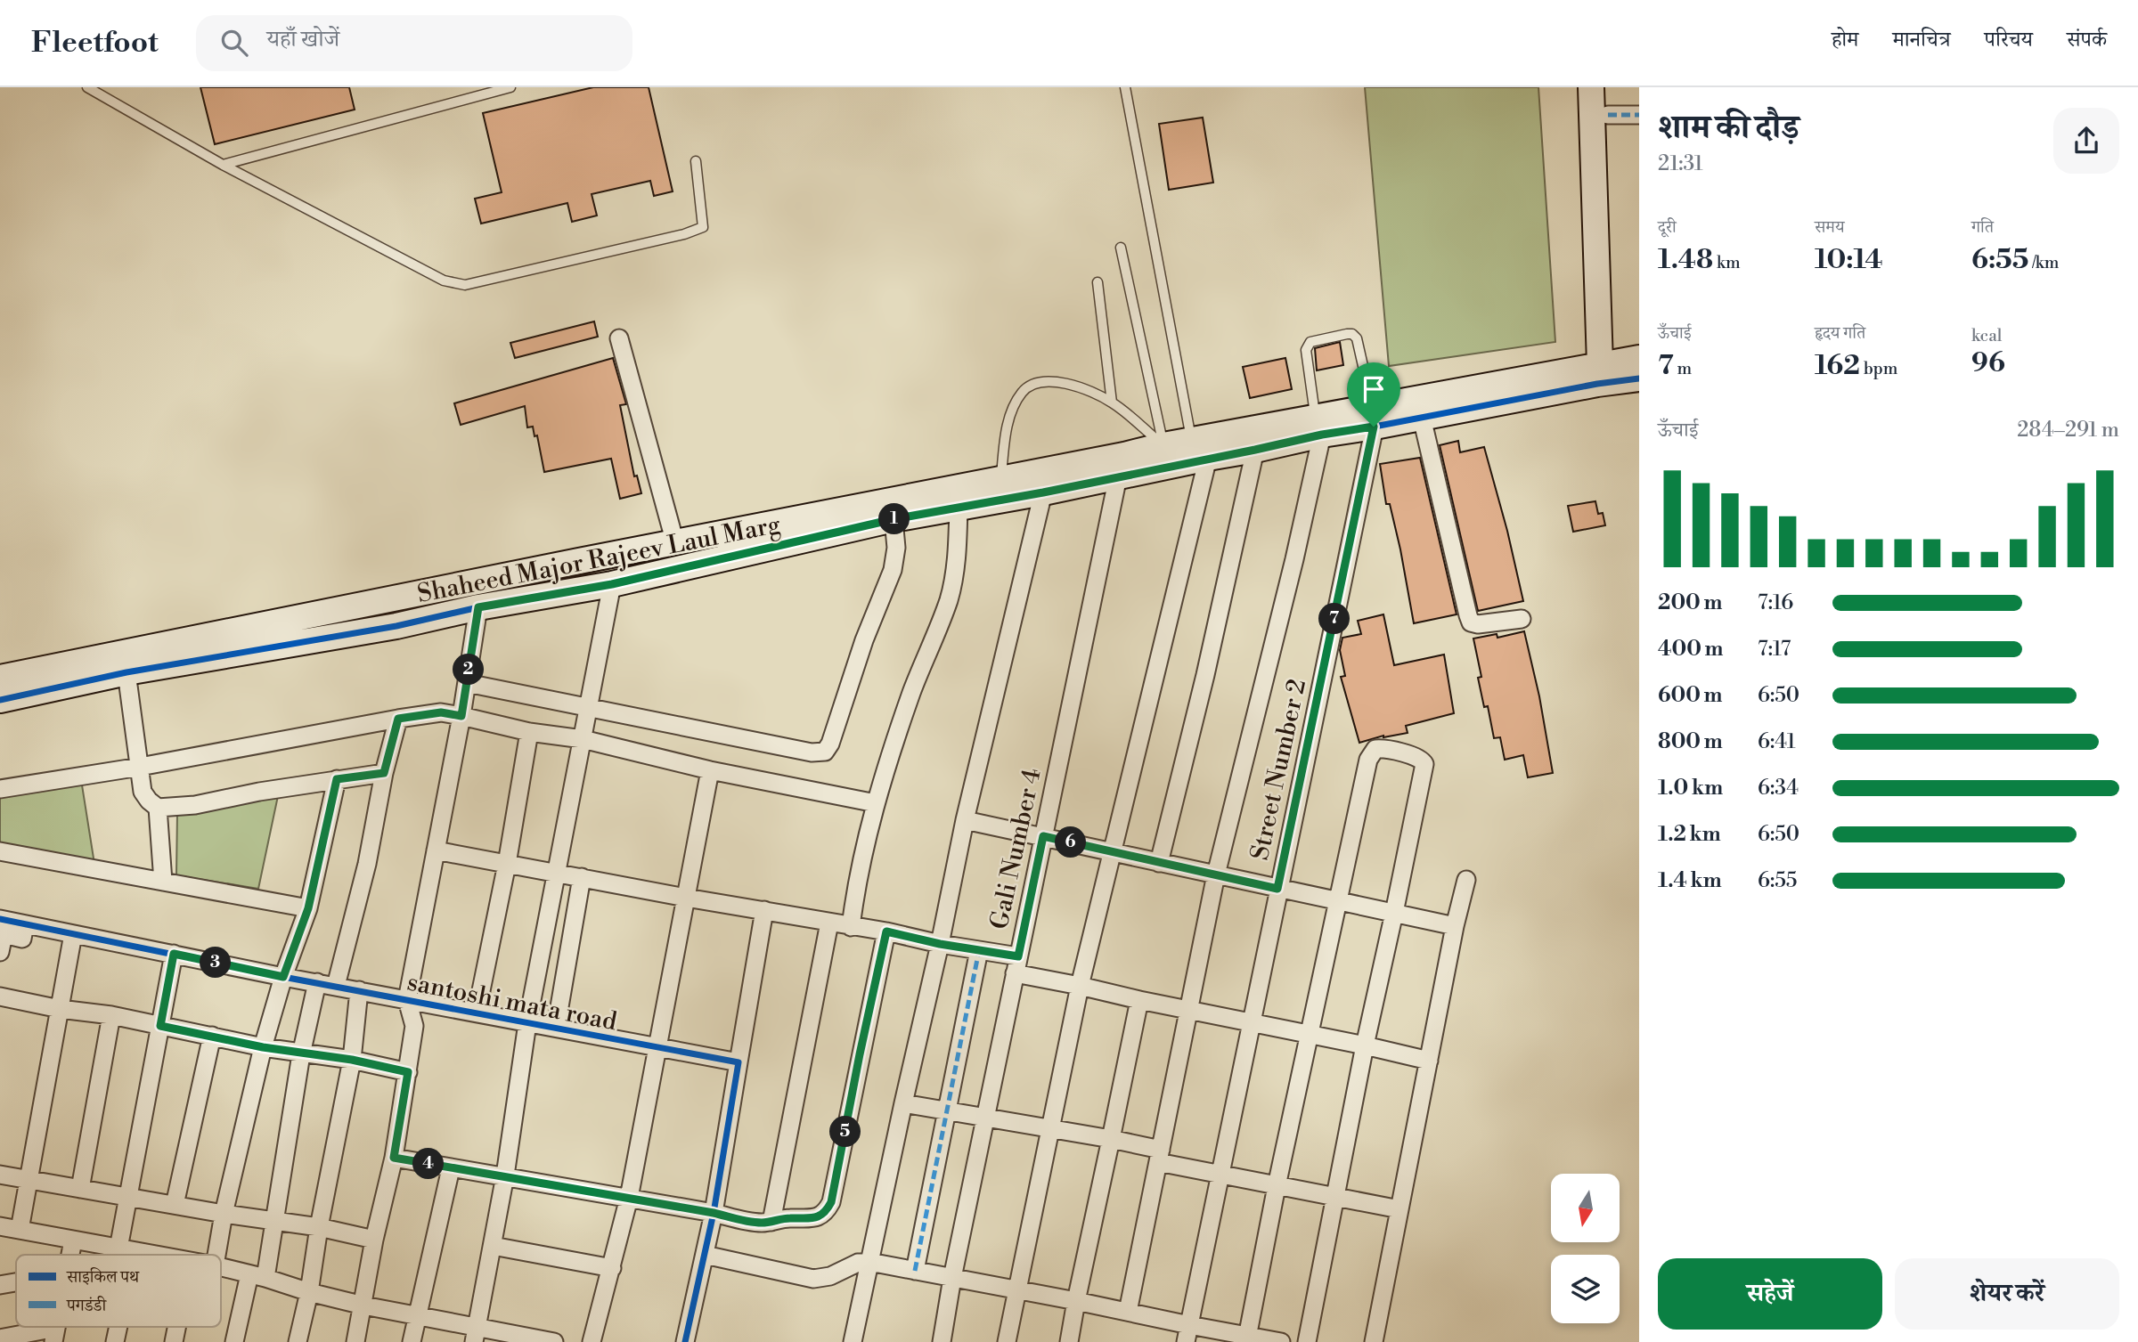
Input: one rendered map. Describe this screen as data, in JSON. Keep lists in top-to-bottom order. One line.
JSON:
{"streets":{"street":["Shaheed Major Rajeev Laul Marg","Street Number 2","Gali Number 4","santoshi mata road"]},"crossings":[["Shaheed Major Rajeev Laul Marg","Street Number 2"],["Shaheed Major Rajeev Laul Marg","Gali Number 4"]],"legend":["साइकिल पथ","पगडंडी"],"north":"bottom","page":{"header":"Fleetfoot","search":"यहाँ खोजें","nav":["होम","मानचित्र","परिचय","संपर्क"],"heading":["शाम की दौड़","21:31"],"stats":[["दूरी","1.48 km"],["समय","10:14"],["गति","6:55 /km"],["ऊँचाई","7 m"],["हृदय गति","162 bpm"],["kcal","96"]],"chart":["ऊँचाई","284–291 m"],"pins":["1","7","2","6","3","5","4"],"list":[{"name":"200 m","note":"7:16"},{"name":"400 m","note":"7:17"},{"name":"600 m","note":"6:50"},{"name":"800 m","note":"6:41"},{"name":"1.0 km","note":"6:34"},{"name":"1.2 km","note":"6:50"},{"name":"1.4 km","note":"6:55"}],"buttons":["सहेजें","शेयर करें"]}}
